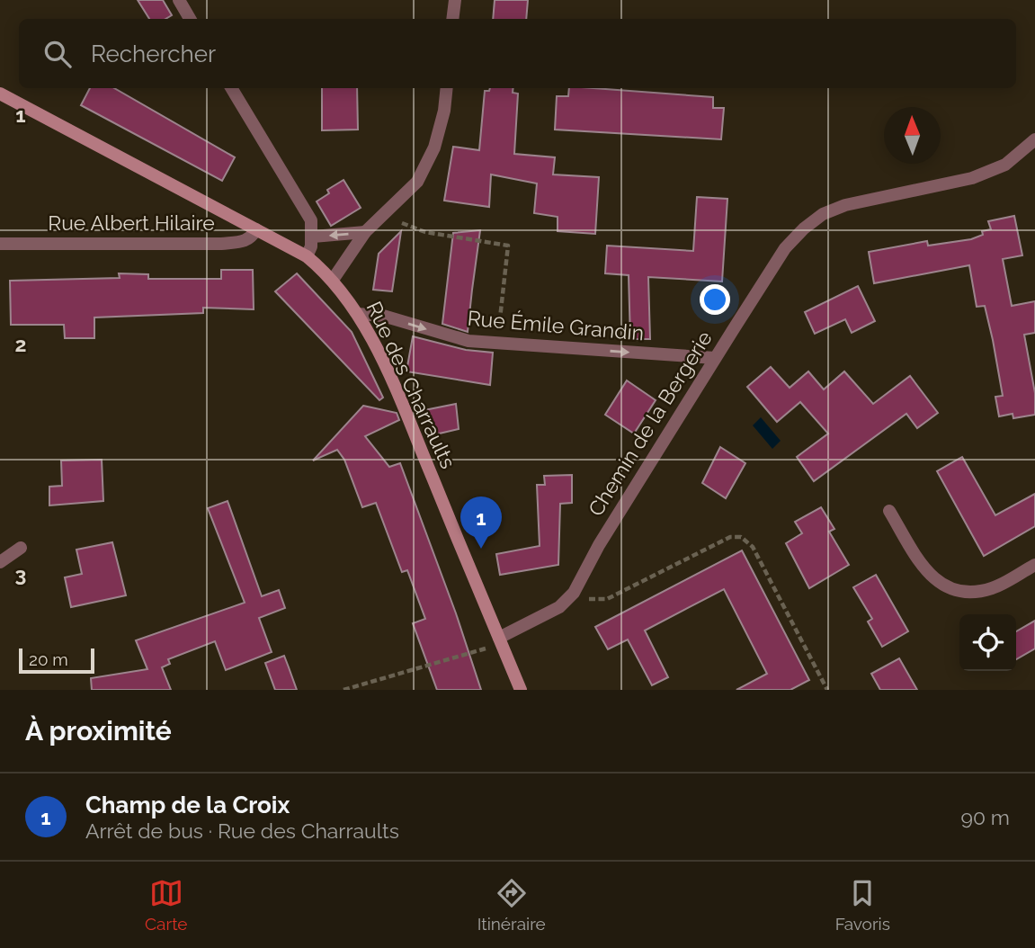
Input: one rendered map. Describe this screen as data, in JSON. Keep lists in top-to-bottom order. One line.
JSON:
{"streets":{"street":["Rue Albert Hilaire","Rue Émile Grandin","Rue des Charraults","Chemin de la Bergerie"]},"crossings":[["Rue Albert Hilaire","Rue des Charraults"],["Rue Émile Grandin","Rue des Charraults"],["Rue Émile Grandin","Chemin de la Bergerie"],["Rue des Charraults","Chemin de la Bergerie"]],"one_way":["Rue Émile Grandin"],"scale_bar":"20 m","north":"top","page":{"search":"Rechercher","pins":"1","scale":"20 m","heading":"À proximité","list":[{"mark":"1","name":"Champ de la Croix","note":"Arrêt de bus · Rue des Charraults","value":"90 m"}],"nav":["Carte","Itinéraire","Favoris"]},"grid":{"rows":["1","2","3"]}}
